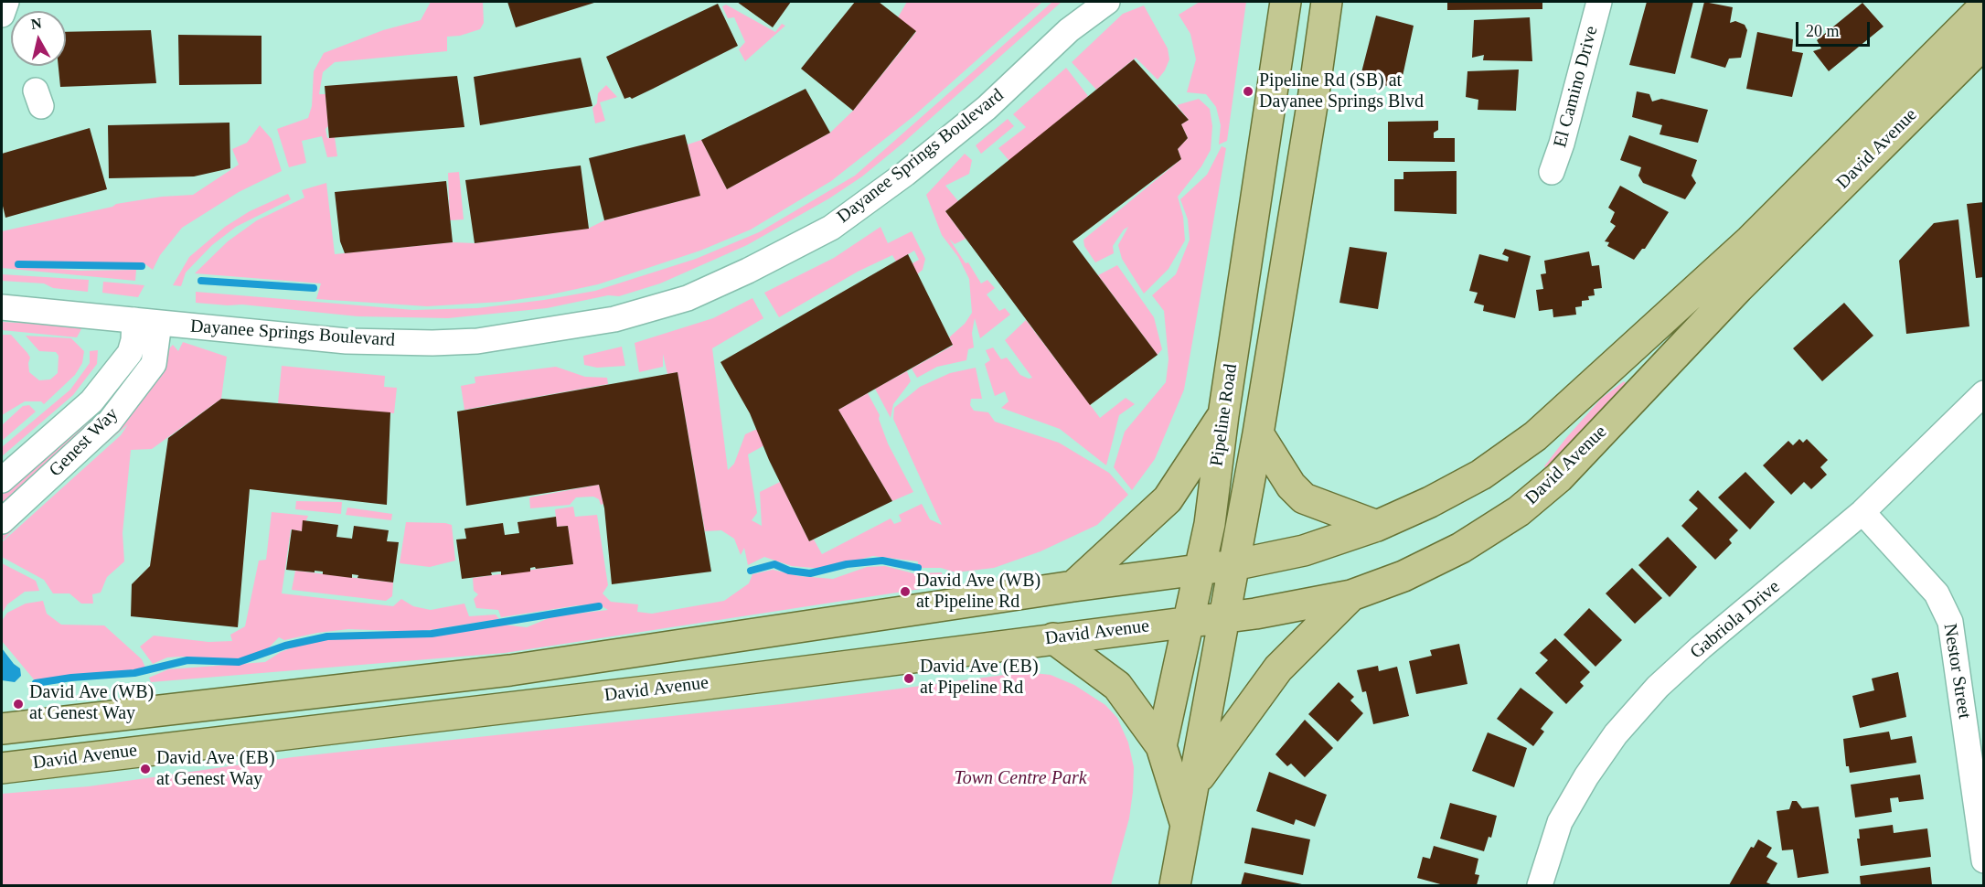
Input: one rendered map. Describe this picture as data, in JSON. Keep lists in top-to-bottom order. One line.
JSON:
{"streets":{"main road":["David Avenue","Pipeline Road"],"street":["El Camino Drive","Dayanee Springs Boulevard","Genest Way","Gabriola Drive","Nestor Street"]},"crossings":[["David Avenue","Pipeline Road"],["Dayanee Springs Boulevard","Genest Way"],["Gabriola Drive","Nestor Street"]],"parks":["Town Centre Park"],"places":["Pipeline Rd (SB) at Dayanee Springs Blvd","David Ave (WB) at Pipeline Rd","David Ave (EB) at Pipeline Rd","David Ave (WB) at Genest Way","David Ave (EB) at Genest Way"],"scale_bar":"20 m","north":"top"}
